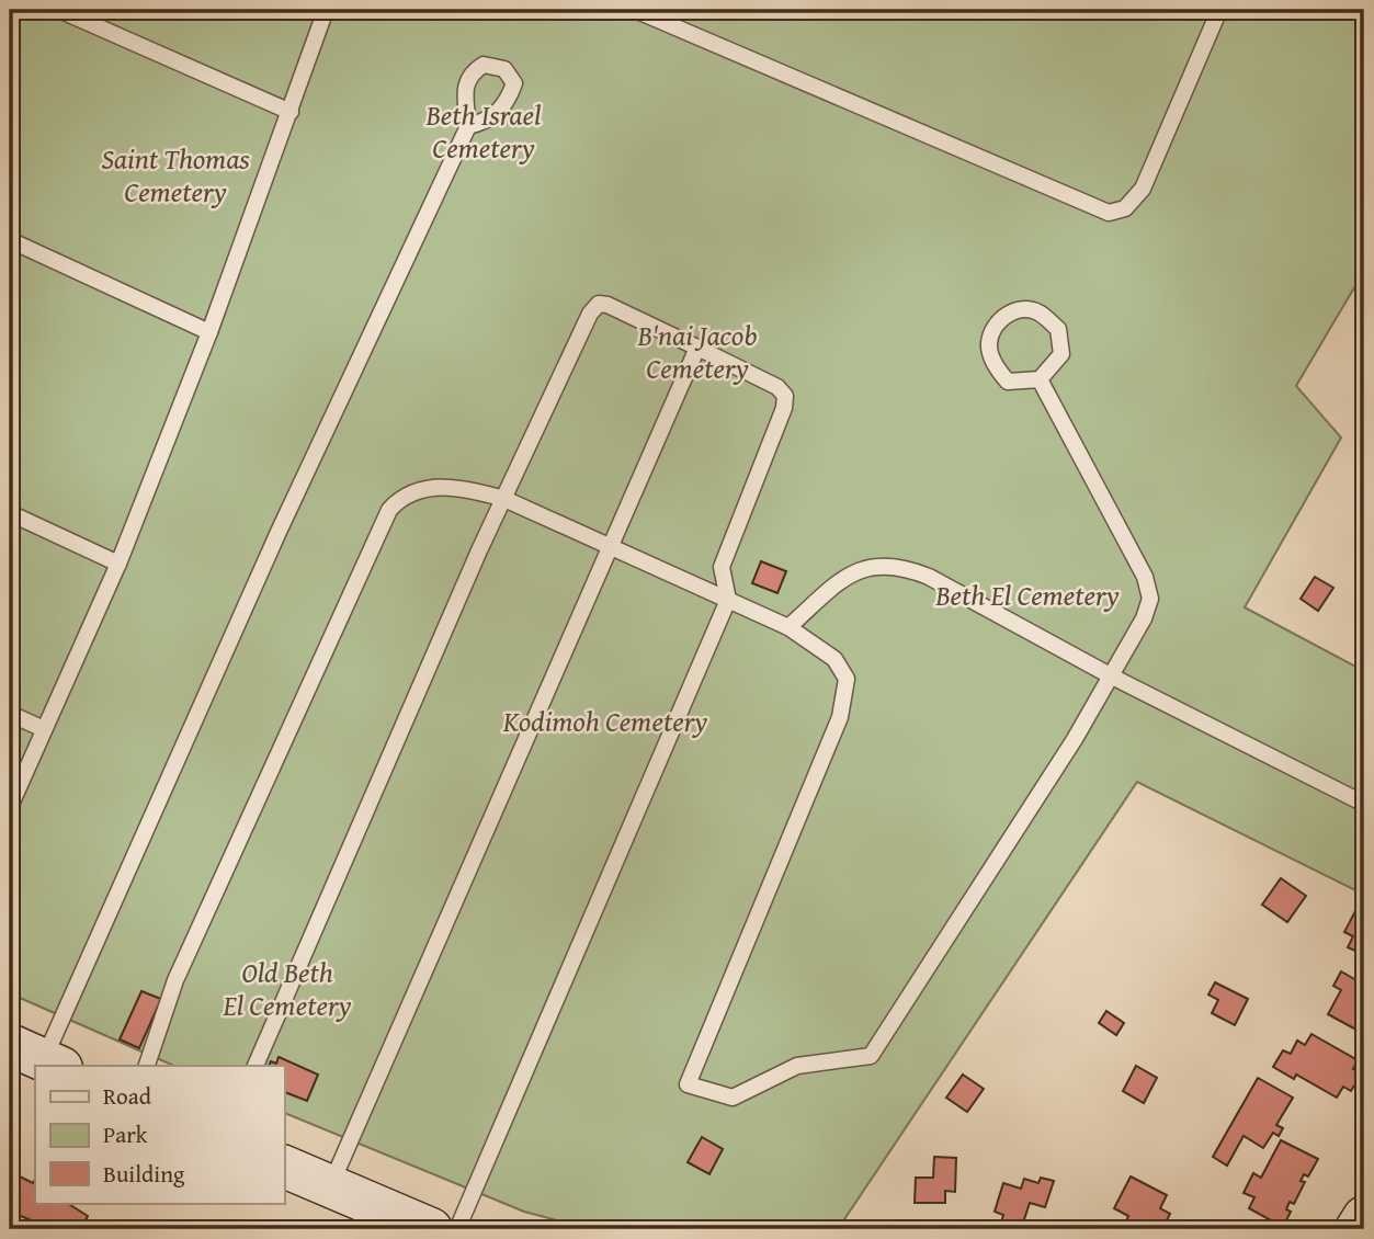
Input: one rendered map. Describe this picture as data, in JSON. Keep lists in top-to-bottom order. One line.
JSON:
{"parks":["Beth Israel Cemetery","Saint Thomas Cemetery","B'nai Jacob Cemetery","Beth El Cemetery","Kodimoh Cemetery","Old Beth El Cemetery"],"legend":["Road","Park","Building"]}
